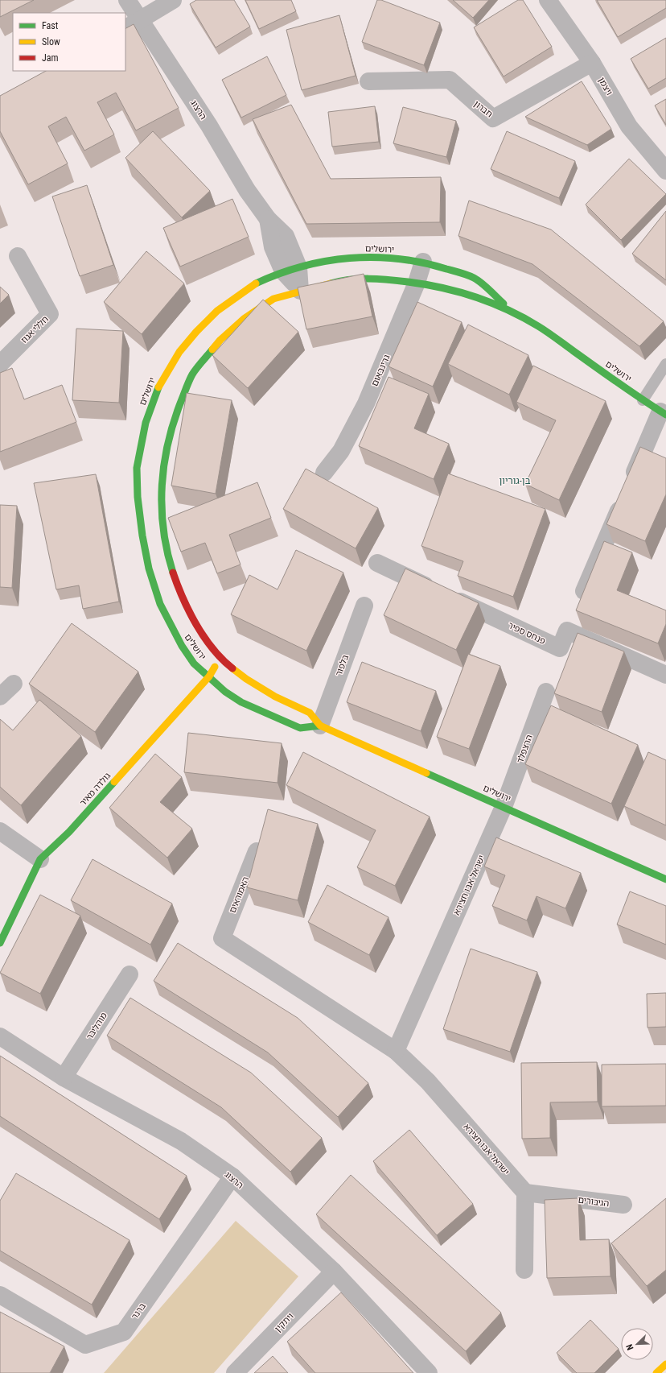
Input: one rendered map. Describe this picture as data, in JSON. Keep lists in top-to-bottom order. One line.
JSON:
{"streets":{"street":["ויצמן","חברון","הרצוג","ירושלים","חללי אגוז","גרינבאום","פנחס ספיר","בלפור","הרצפלד","גולדה מאיר","ישראל אבו חצירא","האמוראים","מוהליבר","הגיבורים","ברנר","ויתקין"]},"crossings":[["ויצמן","חברון"],["הרצוג","ירושלים"],["הרצוג","מוהליבר"],["הרצוג","ברנר"],["הרצוג","ויתקין"],["ירושלים","גרינבאום"],["ירושלים","בלפור"],["ירושלים","הרצפלד"],["ירושלים","גולדה מאיר"],["ירושלים","ישראל אבו חצירא"],["הרצפלד","ישראל אבו חצירא"],["ישראל אבו חצירא","האמוראים"],["ישראל אבו חצירא","הגיבורים"]],"districts":["בן-גוריון"],"legend":["Fast","Slow","Jam"],"north":"bottom left"}
